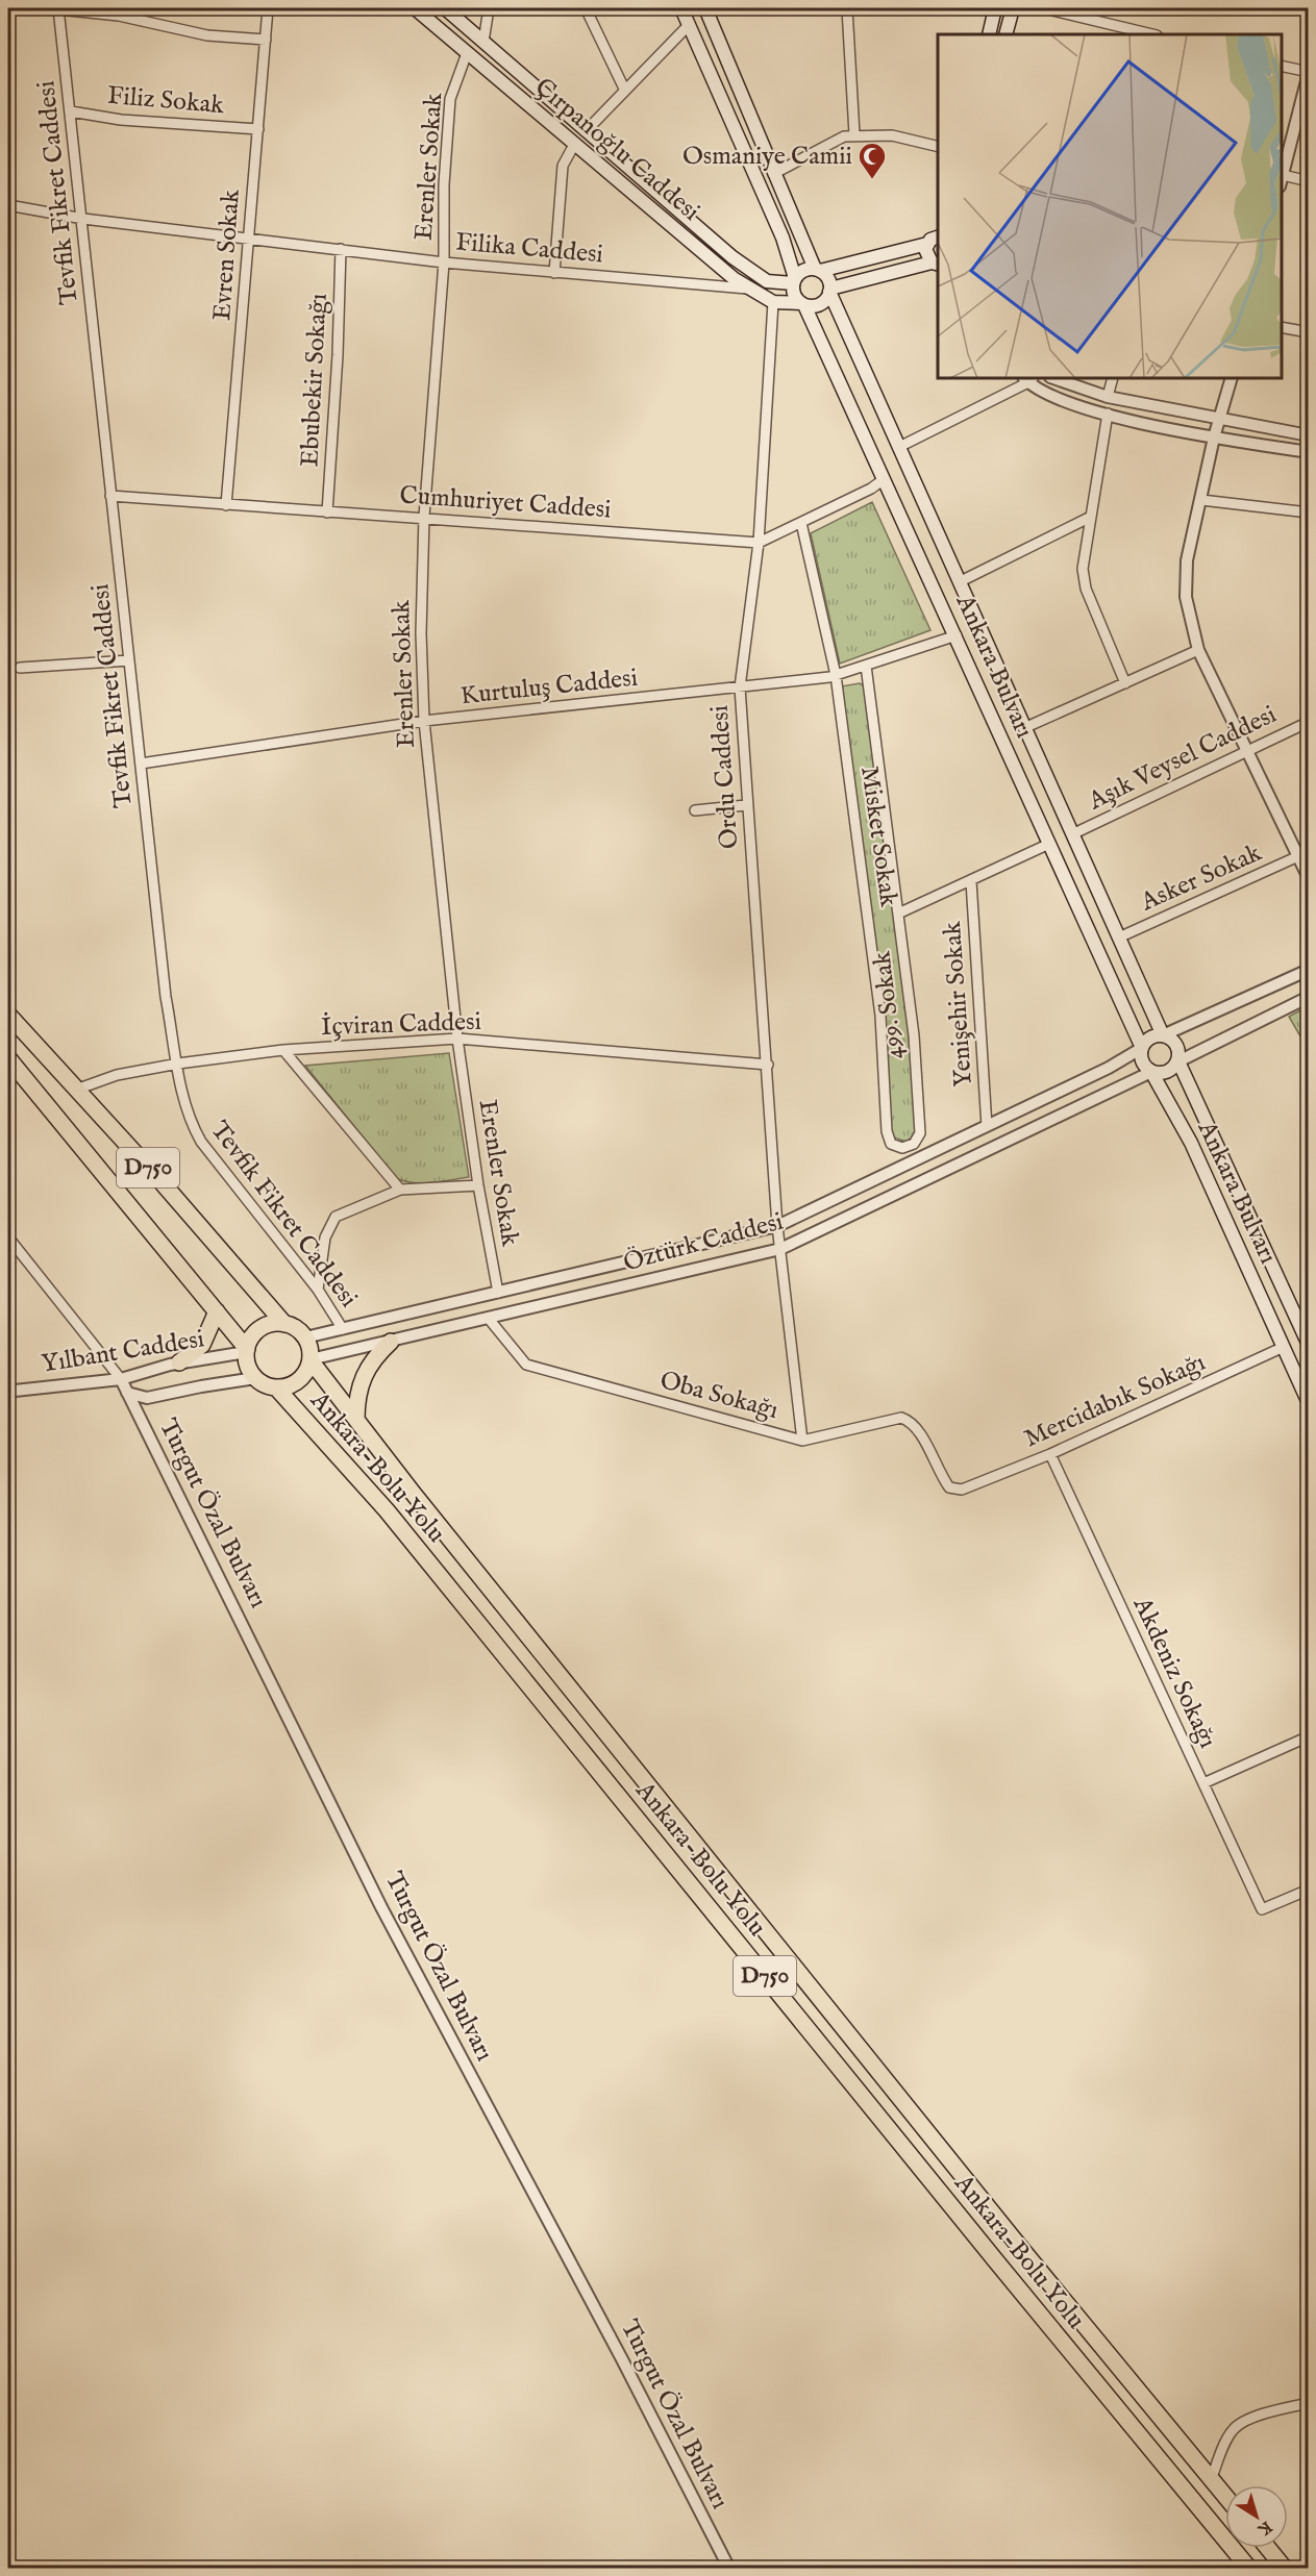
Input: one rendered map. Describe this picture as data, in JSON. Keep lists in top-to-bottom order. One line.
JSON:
{"streets":{"highway":["D750","Ankara-Bolu Yolu"],"main road":["Çırpanoğlu Caddesi","Ankara Bulvarı"],"street":["Filiz Sokak","Erenler Sokak","Tevfik Fikret Caddesi","Filika Caddesi","Evren Sokak","Ebubekir Sokağı","Cumhuriyet Caddesi","Kurtuluş Caddesi","Aşık Veysel Caddesi","Ordu Caddesi","Misket Sokak","Asker Sokak","Yenişehir Sokak","499. Sokak","İçviran Caddesi","Öztürk Caddesi","Yılbant Caddesi","Oba Sokağı","Mercidabık Sokağı","Turgut Özal Bulvarı","Akdeniz Sokağı"]},"crossings":[["Filiz Sokak","Tevfik Fikret Caddesi"],["Filiz Sokak","Evren Sokak"],["Çırpanoğlu Caddesi","Erenler Sokak"],["Çırpanoğlu Caddesi","Filika Caddesi"],["Çırpanoğlu Caddesi","Ankara Bulvarı"],["Çırpanoğlu Caddesi","Ordu Caddesi"],["Erenler Sokak","Filika Caddesi"],["Erenler Sokak","Cumhuriyet Caddesi"],["Erenler Sokak","Kurtuluş Caddesi"],["Erenler Sokak","İçviran Caddesi"],["Erenler Sokak","Öztürk Caddesi"],["Tevfik Fikret Caddesi","Filika Caddesi"],["Tevfik Fikret Caddesi","Cumhuriyet Caddesi"],["Tevfik Fikret Caddesi","Kurtuluş Caddesi"],["Tevfik Fikret Caddesi","İçviran Caddesi"],["Tevfik Fikret Caddesi","Öztürk Caddesi"],["Filika Caddesi","Evren Sokak"],["Filika Caddesi","Ebubekir Sokağı"],["Evren Sokak","Cumhuriyet Caddesi"],["Ebubekir Sokağı","Cumhuriyet Caddesi"],["Cumhuriyet Caddesi","Ankara Bulvarı"],["Cumhuriyet Caddesi","Ordu Caddesi"],["Cumhuriyet Caddesi","Misket Sokak"],["Ankara Bulvarı","Kurtuluş Caddesi"],["Ankara Bulvarı","Aşık Veysel Caddesi"],["Ankara Bulvarı","Asker Sokak"],["Ankara Bulvarı","Öztürk Caddesi"],["Ankara Bulvarı","Mercidabık Sokağı"],["Kurtuluş Caddesi","Ordu Caddesi"],["Kurtuluş Caddesi","Misket Sokak"],["Kurtuluş Caddesi","499. Sokak"],["Ordu Caddesi","İçviran Caddesi"],["Ordu Caddesi","Öztürk Caddesi"],["Ordu Caddesi","Oba Sokağı"],["Misket Sokak","499. Sokak"],["Yenişehir Sokak","Öztürk Caddesi"],["İçviran Caddesi","D750"],["D750","Öztürk Caddesi"],["D750","Yılbant Caddesi"],["D750","Ankara-Bolu Yolu"],["Öztürk Caddesi","Yılbant Caddesi"],["Öztürk Caddesi","Oba Sokağı"],["Öztürk Caddesi","Ankara-Bolu Yolu"],["Yılbant Caddesi","Ankara-Bolu Yolu"],["Yılbant Caddesi","Turgut Özal Bulvarı"],["Oba Sokağı","Mercidabık Sokağı"],["Mercidabık Sokağı","Akdeniz Sokağı"]],"places":{"mosque":["Osmaniye Camii"]},"north":"bottom right"}
